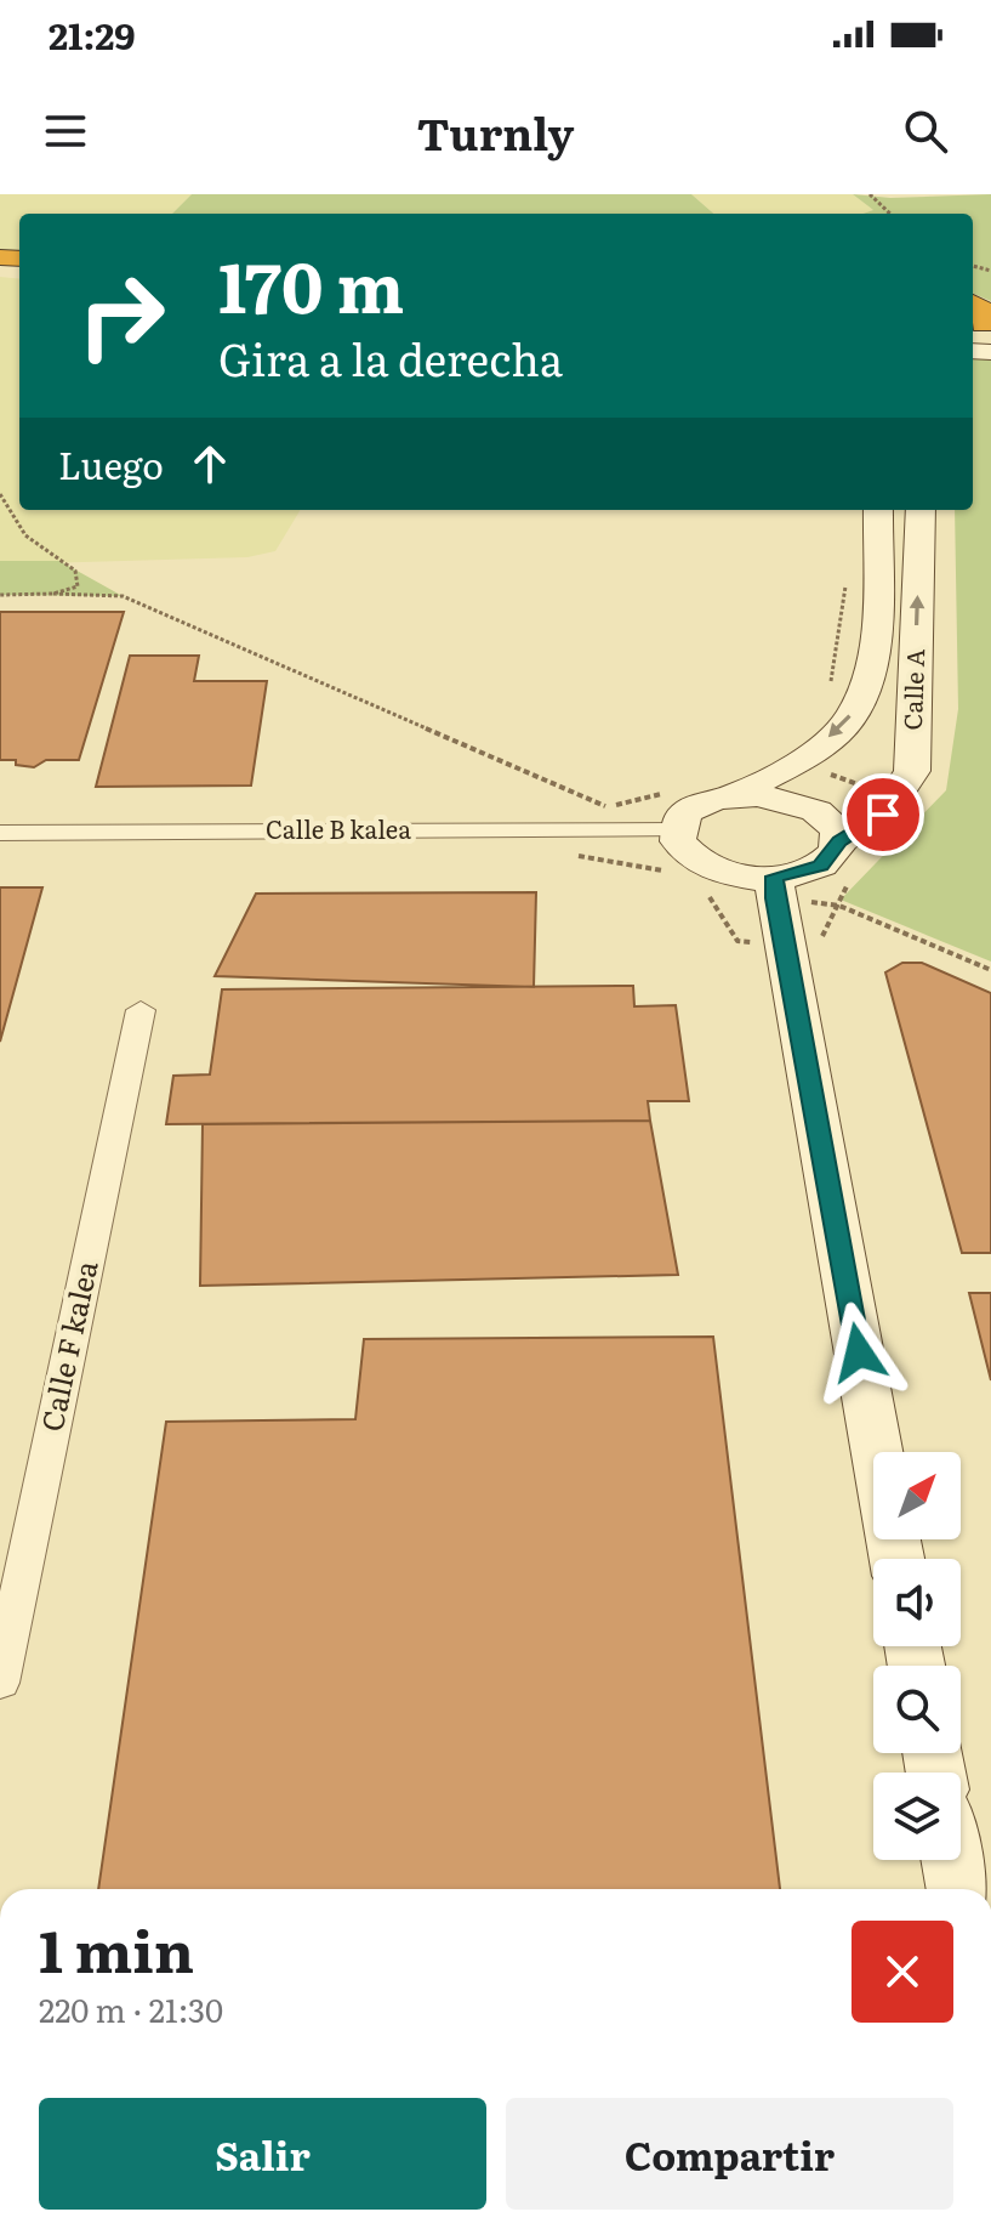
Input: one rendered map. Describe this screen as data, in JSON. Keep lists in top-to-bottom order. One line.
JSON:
{"streets":{"street":["Calle A","Calle B kalea","Calle F kalea"]},"north":"top right","page":{"status":"21:29","header":"Turnly","turn":["170 m","Gira a la derecha"],"then":"Luego","heading":["1 min","220 m · 21:30"],"buttons":["Salir","Compartir"]}}
